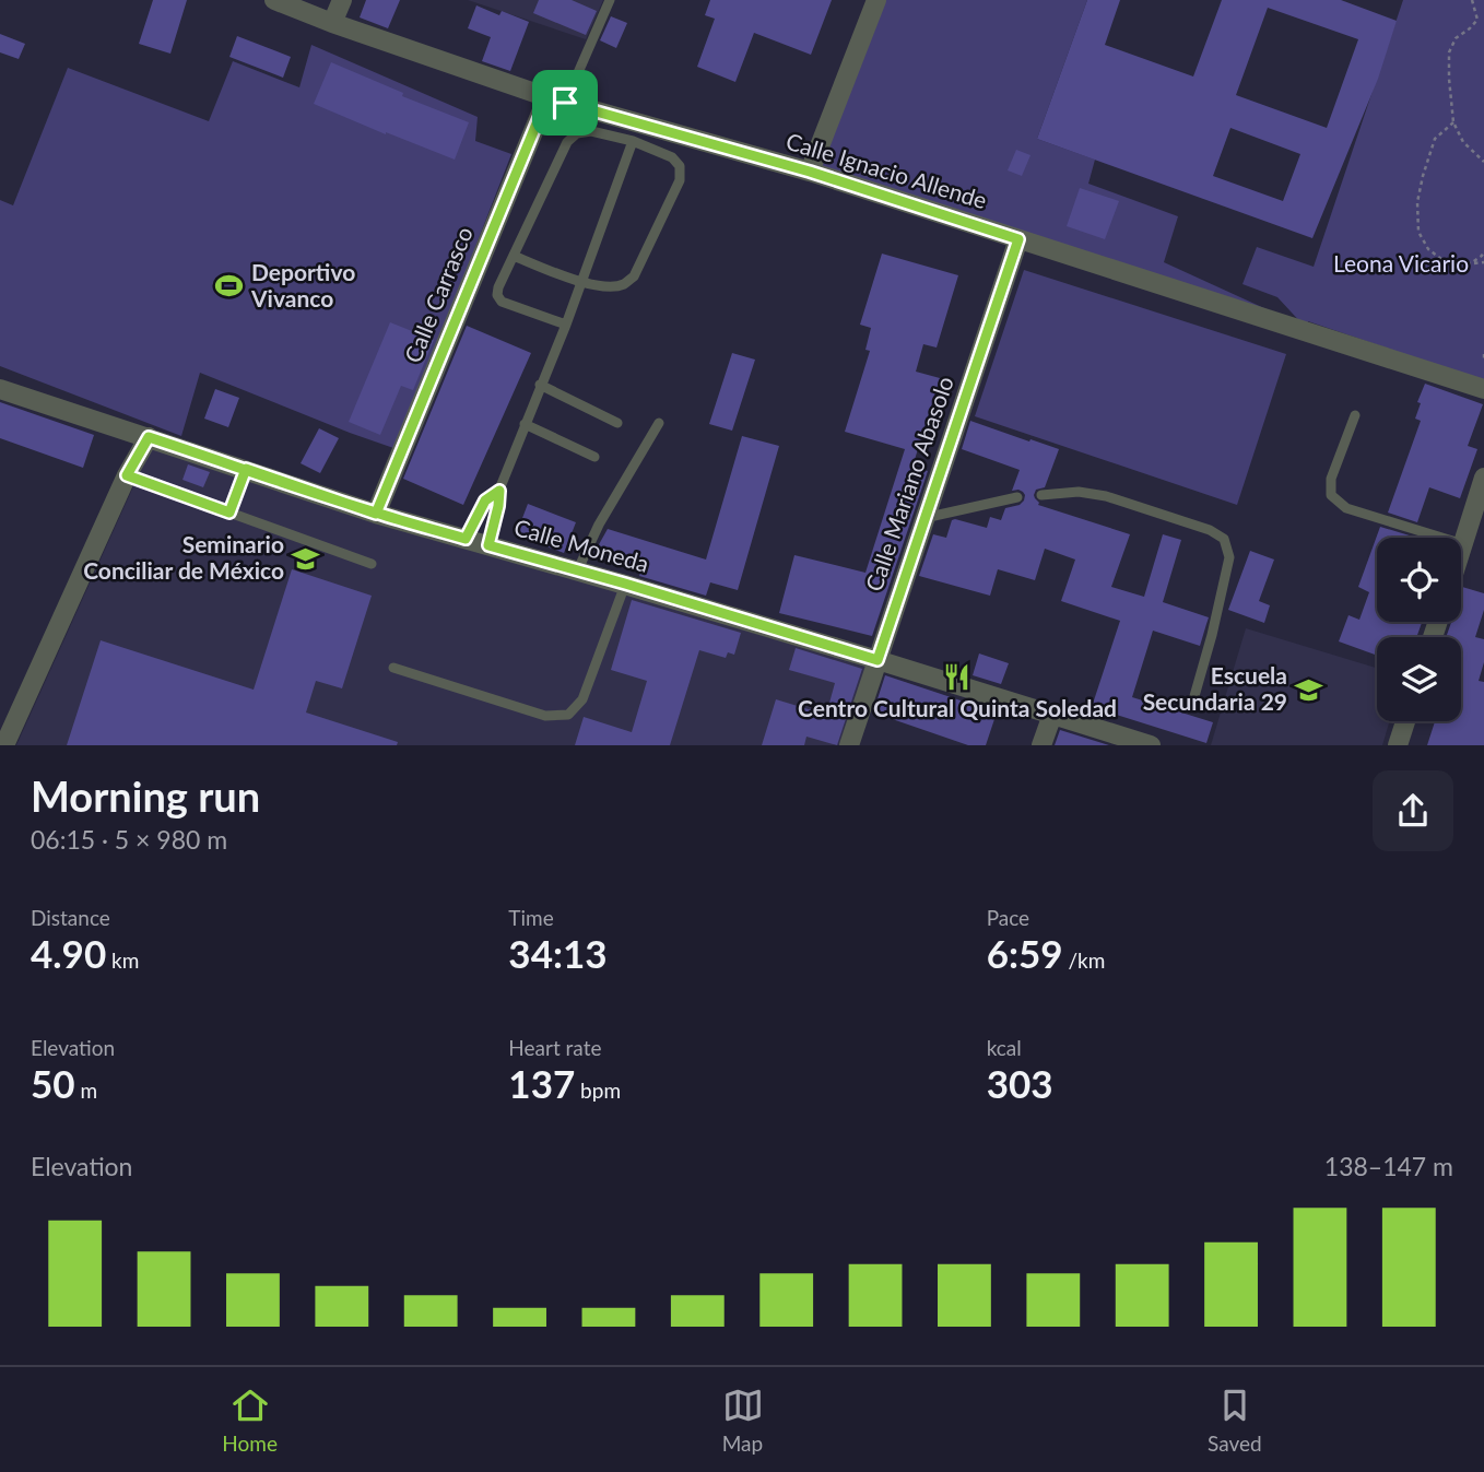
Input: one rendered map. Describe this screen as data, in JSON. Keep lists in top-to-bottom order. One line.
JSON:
{"streets":{"street":["Calle Ignacio Allende","Calle Carrasco","Calle Mariano Abasolo","Calle Moneda"]},"crossings":[["Calle Ignacio Allende","Calle Carrasco"],["Calle Ignacio Allende","Calle Mariano Abasolo"],["Calle Carrasco","Calle Moneda"],["Calle Mariano Abasolo","Calle Moneda"]],"parks":["Leona Vicario"],"places":{"sports":["Deportivo Vivanco"],"school or university":["Seminario Conciliar de México","Escuela Secundaria 29"],"restaurant":["Centro Cultural Quinta Soledad"]},"page":{"heading":["Morning run","06:15 · 5 × 980 m"],"stats":[["Distance","4.90 km"],["Time","34:13"],["Pace","6:59 /km"],["Elevation","50 m"],["Heart rate","137 bpm"],["kcal","303"]],"chart":["Elevation","138–147 m"],"tabs":["Home","Map","Saved"]}}
